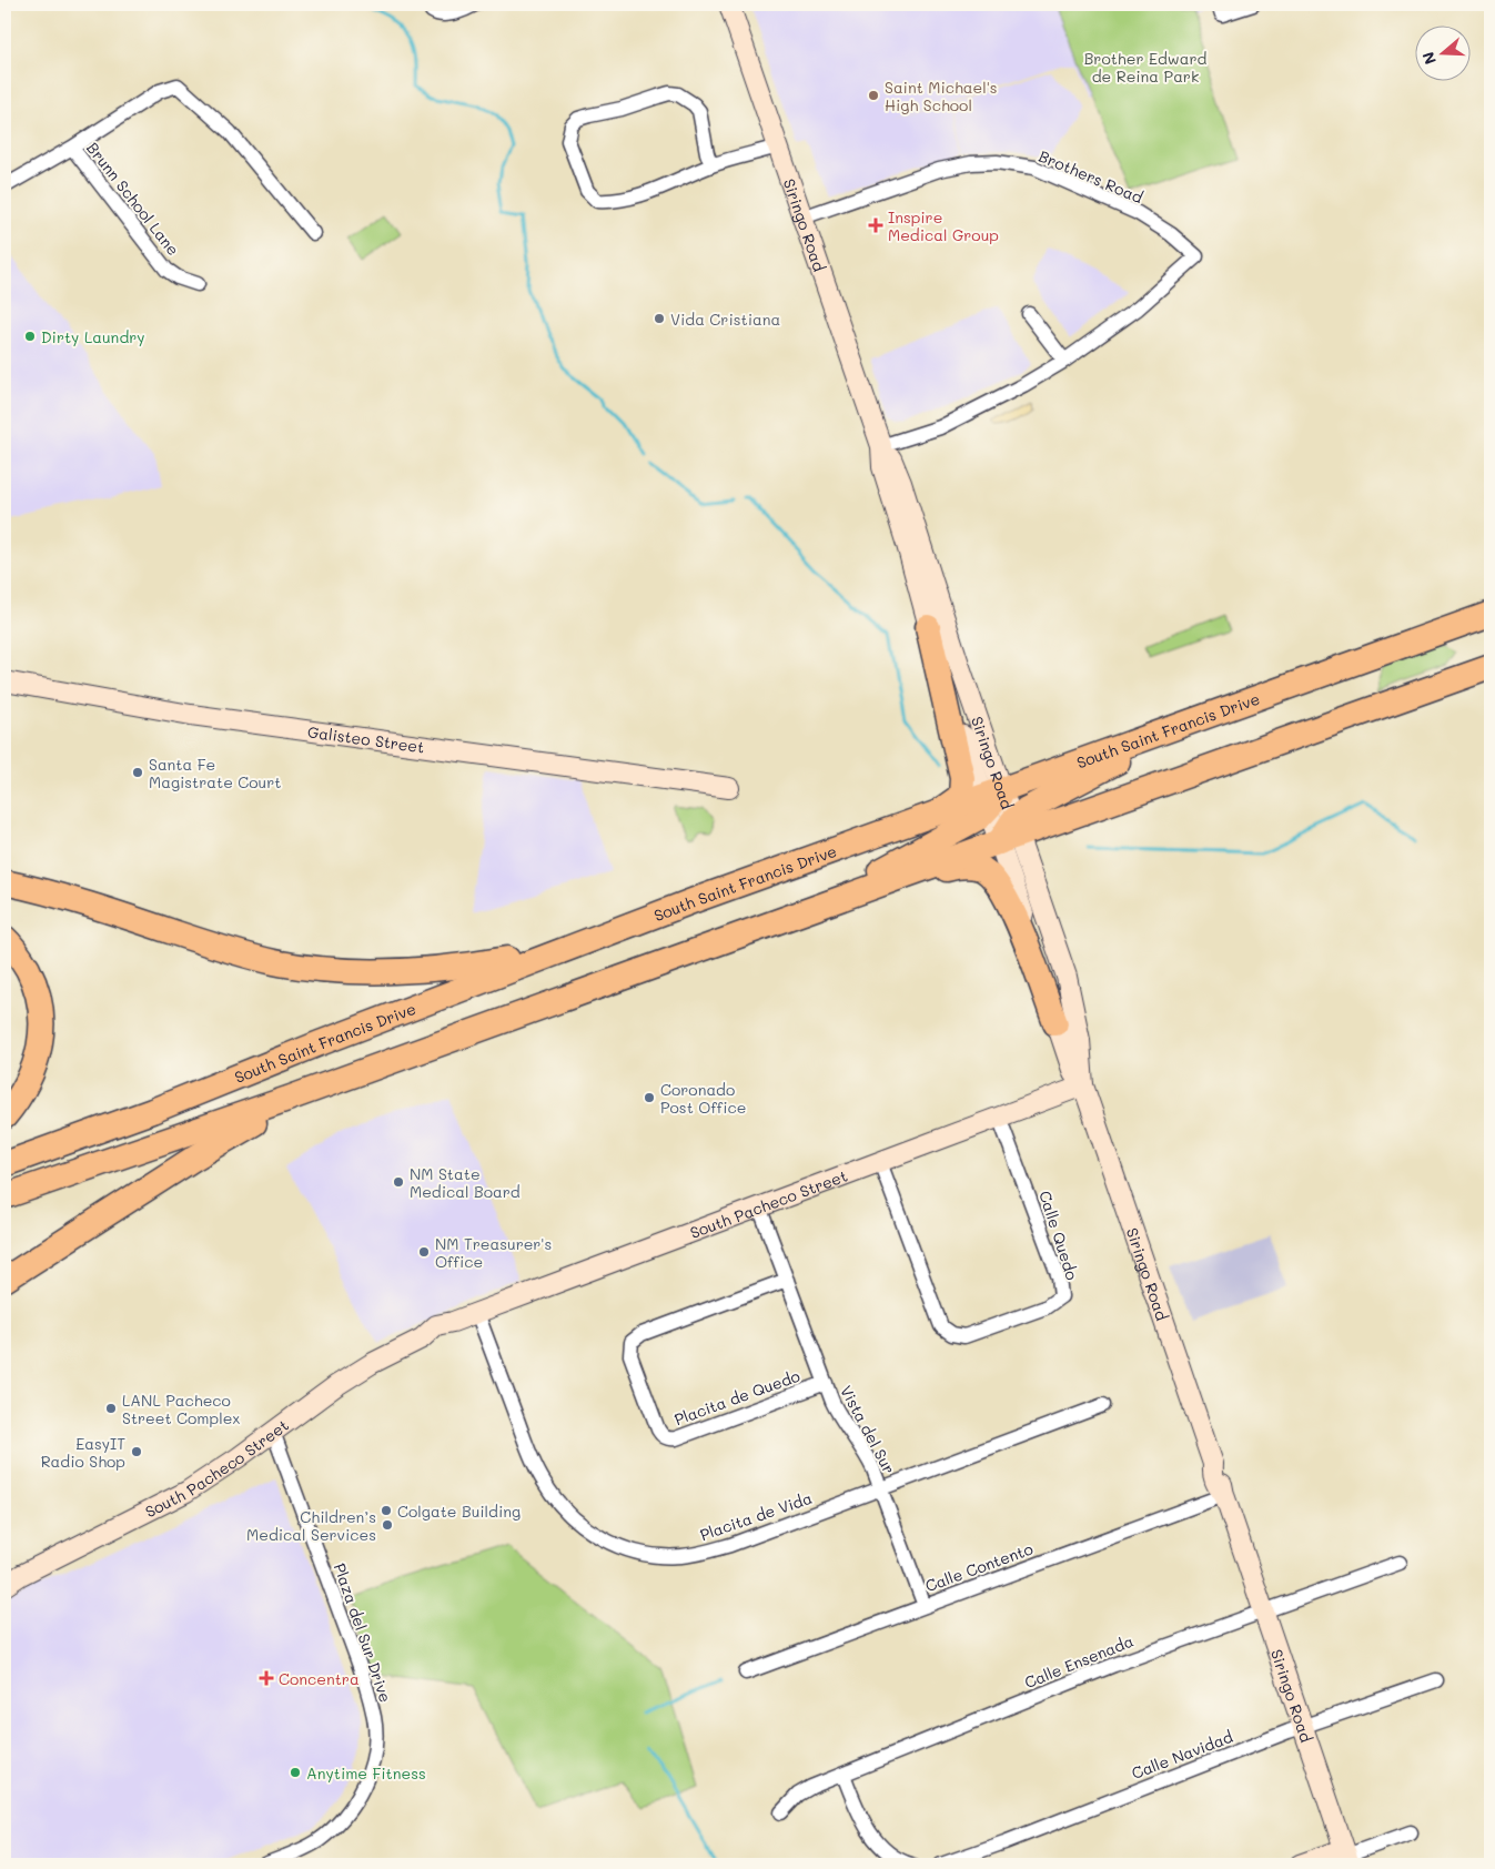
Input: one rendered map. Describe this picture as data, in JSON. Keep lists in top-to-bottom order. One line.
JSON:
{"streets":{"highway":["South Saint Francis Drive"],"street":["Brothers Road","Brunn School Lane","Siringo Road","Galisteo Street","South Pacheco Street","Calle Quedo","Placita de Quedo","Vista del Sur","Placita de Vida","Calle Contento","Plaza del Sur Drive","Calle Ensenada","Calle Navidad"]},"crossings":[["Brothers Road","Siringo Road"],["Siringo Road","South Saint Francis Drive"],["Siringo Road","South Pacheco Street"],["Siringo Road","Calle Contento"],["Siringo Road","Calle Ensenada"],["Siringo Road","Calle Navidad"],["South Pacheco Street","Calle Quedo"],["South Pacheco Street","Vista del Sur"],["South Pacheco Street","Placita de Vida"],["South Pacheco Street","Plaza del Sur Drive"],["Placita de Quedo","Vista del Sur"],["Vista del Sur","Placita de Vida"],["Vista del Sur","Calle Contento"]],"parks":["Brother Edward de Reina Park"],"places":{"other":["Saint Michael's High School","Vida Cristiana","Dirty Laundry","Santa Fe Magistrate Court","Coronado Post Office","NM State Medical Board","NM Treasurer's Office","LANL Pacheco Street Complex","EasyIT Radio Shop","Colgate Building","Children’s Medical Services","Anytime Fitness"],"health":["Inspire Medical Group","Concentra"]},"north":"left"}
